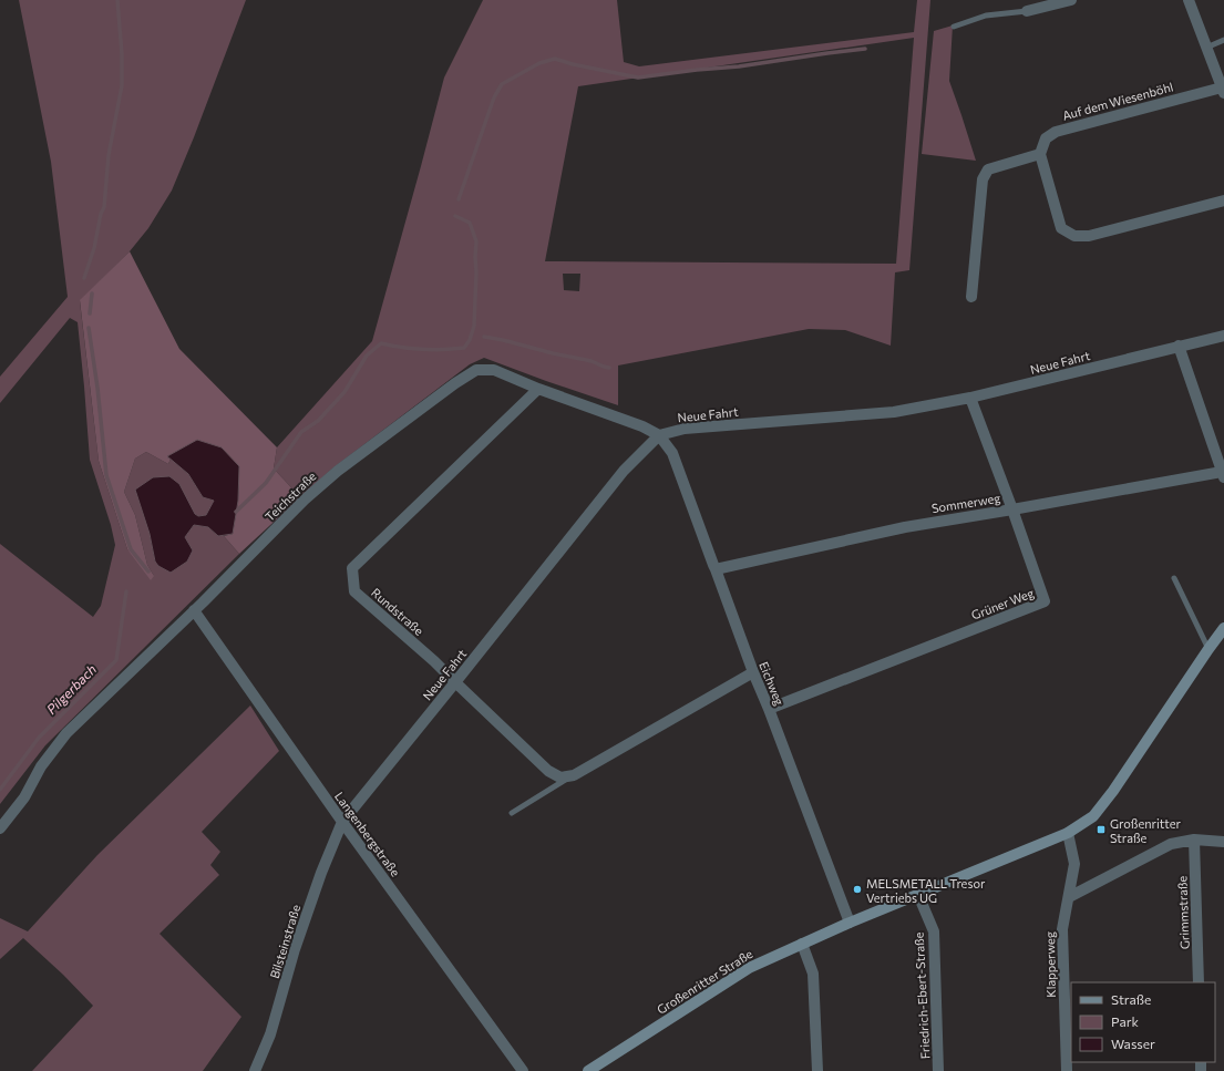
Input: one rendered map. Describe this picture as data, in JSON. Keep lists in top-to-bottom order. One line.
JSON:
{"streets":{"main road":["Großenritter Straße"],"street":["Auf dem Wiesenböhl","Neue Fahrt","Teichstraße","Sommerweg","Grüner Weg","Rundstraße","Eichweg","Langenbergstraße","Grimmstraße","Bilsteinstraße","Klapperweg","Friedrich-Ebert-Straße"]},"crossings":[["Neue Fahrt","Teichstraße"],["Neue Fahrt","Sommerweg"],["Neue Fahrt","Grüner Weg"],["Neue Fahrt","Rundstraße"],["Neue Fahrt","Langenbergstraße"],["Neue Fahrt","Bilsteinstraße"],["Teichstraße","Rundstraße"],["Teichstraße","Eichweg"],["Teichstraße","Langenbergstraße"],["Sommerweg","Grüner Weg"],["Sommerweg","Eichweg"],["Grüner Weg","Eichweg"],["Eichweg","Großenritter Straße"],["Langenbergstraße","Bilsteinstraße"],["Klapperweg","Großenritter Straße"],["Großenritter Straße","Friedrich-Ebert-Straße"]],"water":["Pilgerbach"],"places":{"transit":["Großenritter Straße"],"other":["MELSMETALL Tresor Vertriebs UG"]},"legend":["Straße","Park","Wasser"]}
